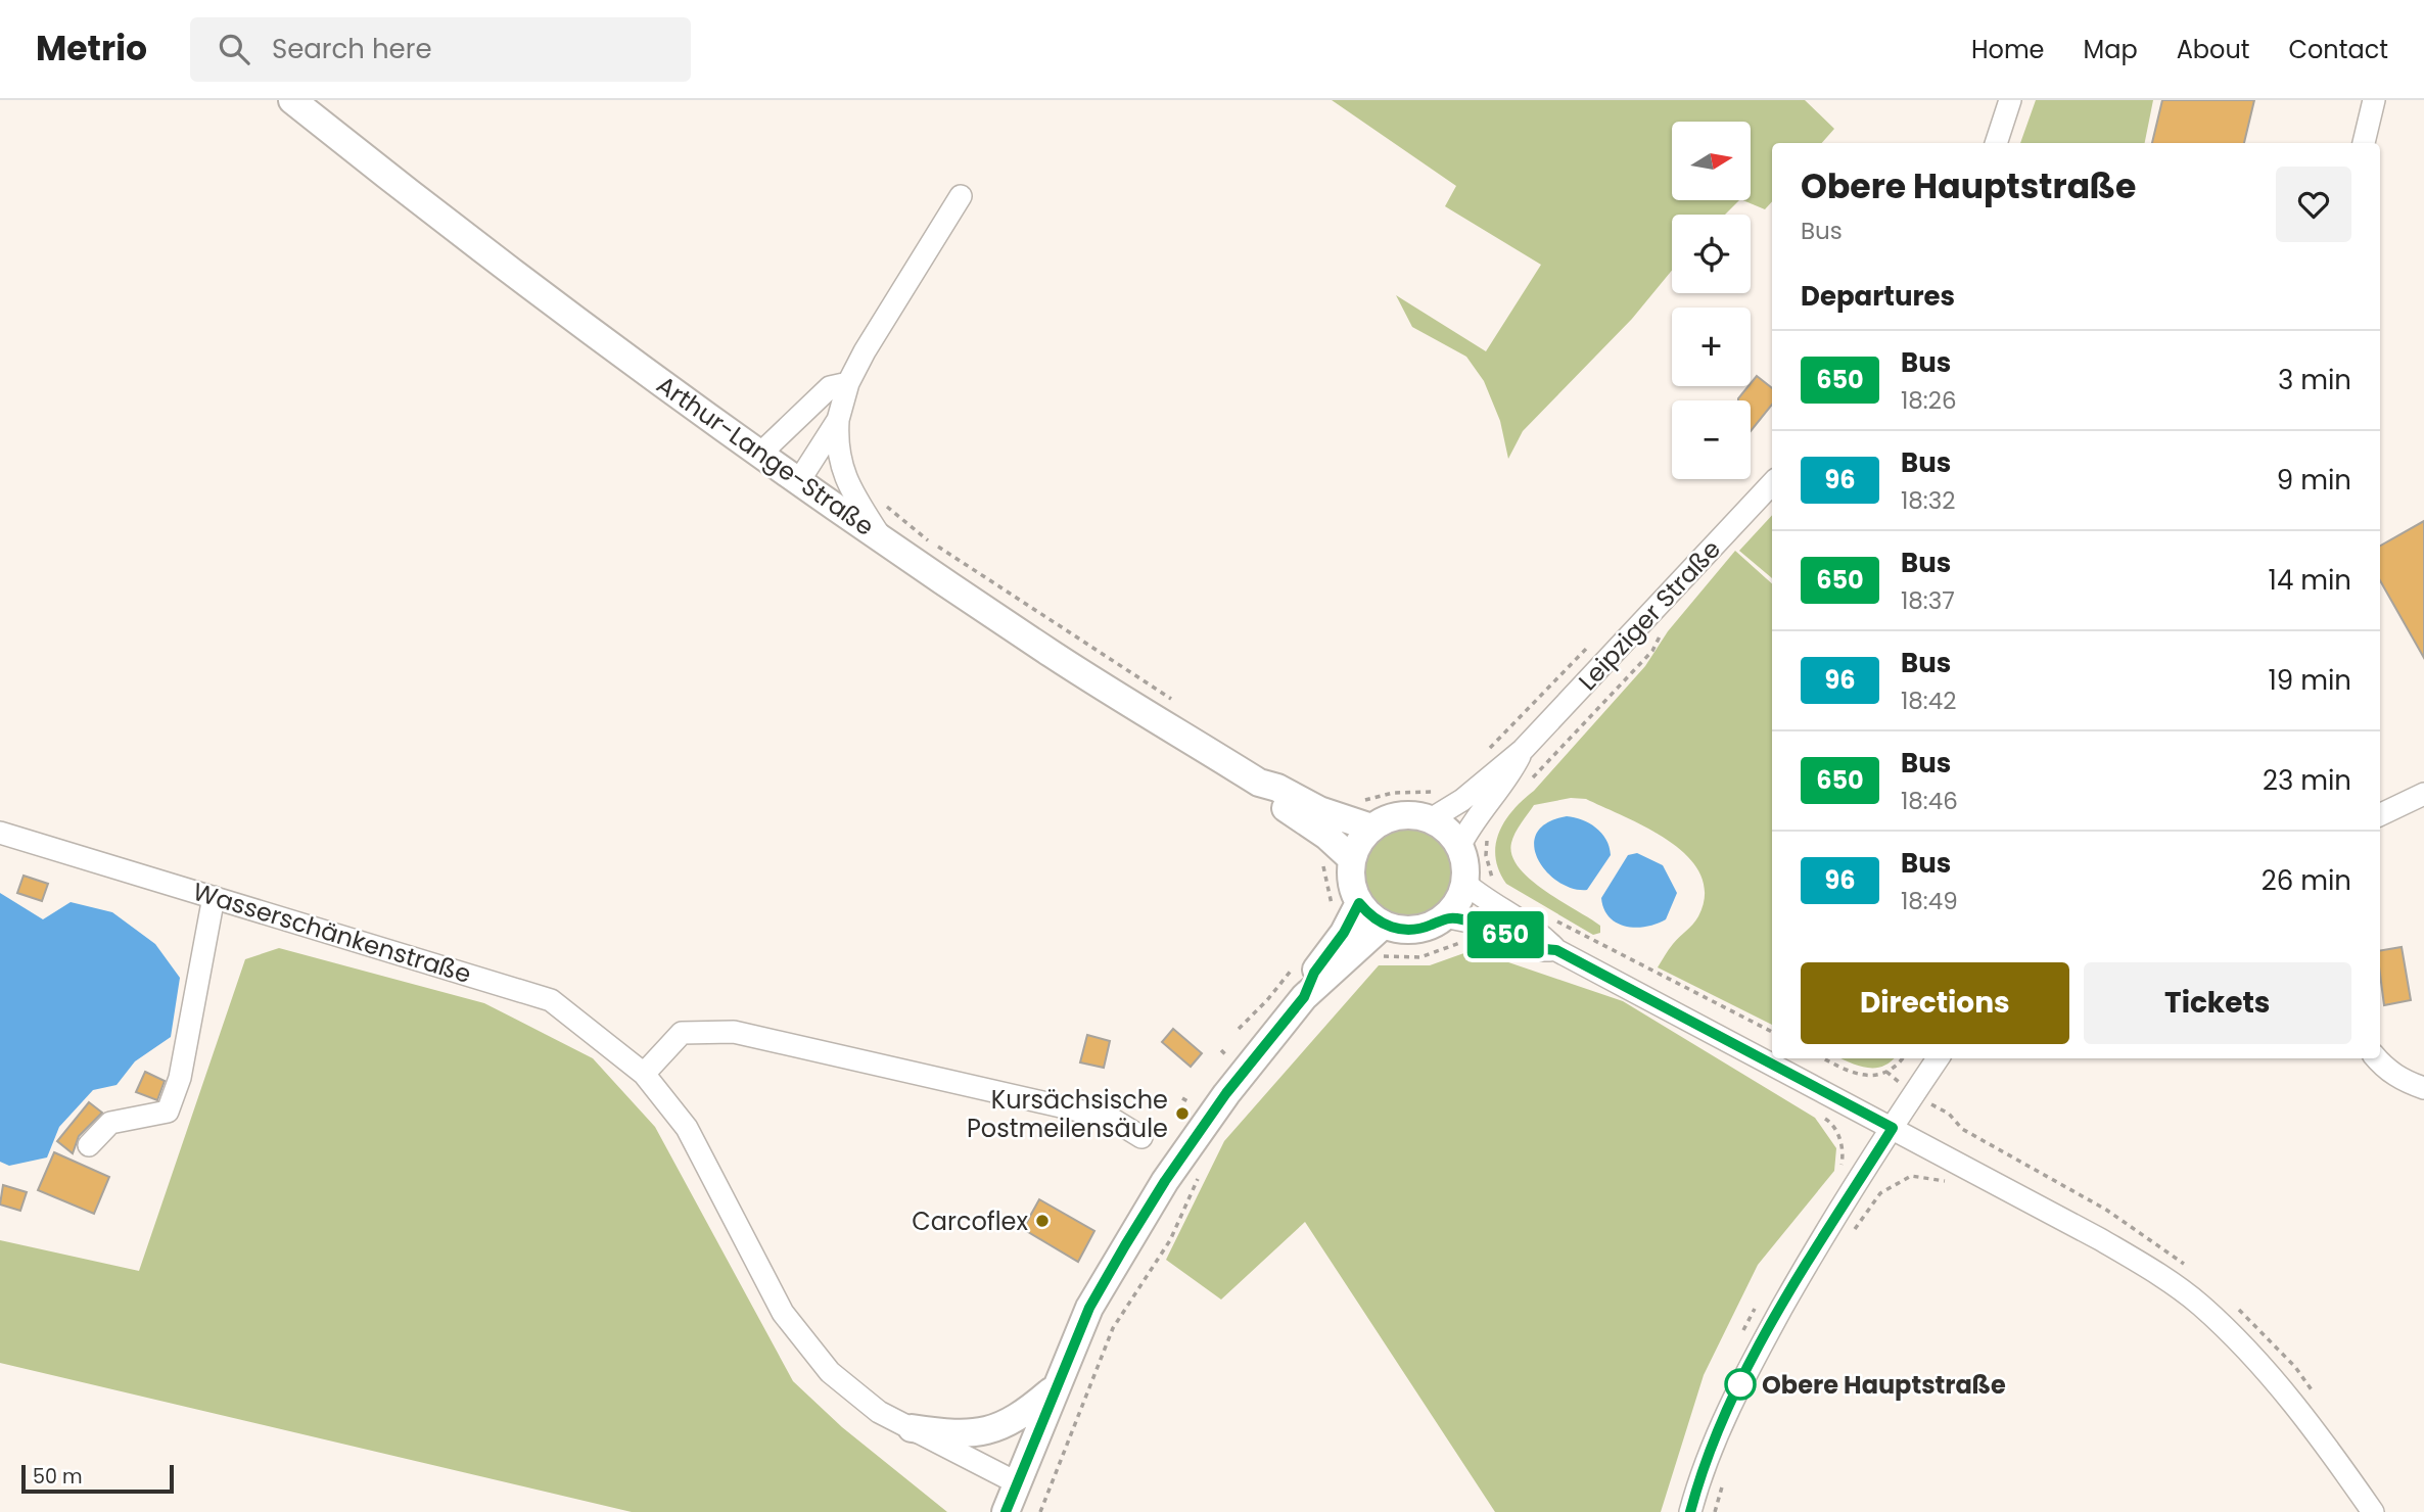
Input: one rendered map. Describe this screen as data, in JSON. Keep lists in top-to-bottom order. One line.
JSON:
{"streets":{"main road":["Arthur-Lange-Straße"],"street":["Leipziger Straße","Wasserschänkenstraße"]},"crossings":[["Arthur-Lange-Straße","Leipziger Straße"]],"places":["Kursächsische Postmeilensäule","Carcoflex","Obere Hauptstraße"],"lines":["bus line 650"],"scale_bar":"50 m","north":"right","page":{"header":"Metrio","search":"Search here","nav":["Home","Map","About","Contact"],"on_map":"650","map_buttons":["+","−"],"heading":[["Obere Hauptstraße","Bus"],"Departures"],"list":[{"mark":"650","name":"Bus","note":"18:26","value":"3 min"},{"mark":"96","name":"Bus","note":"18:32","value":"9 min"},{"mark":"650","name":"Bus","note":"18:37","value":"14 min"},{"mark":"96","name":"Bus","note":"18:42","value":"19 min"},{"mark":"650","name":"Bus","note":"18:46","value":"23 min"},{"mark":"96","name":"Bus","note":"18:49","value":"26 min"}],"buttons":["Directions","Tickets"],"scale":"50 m"}}
